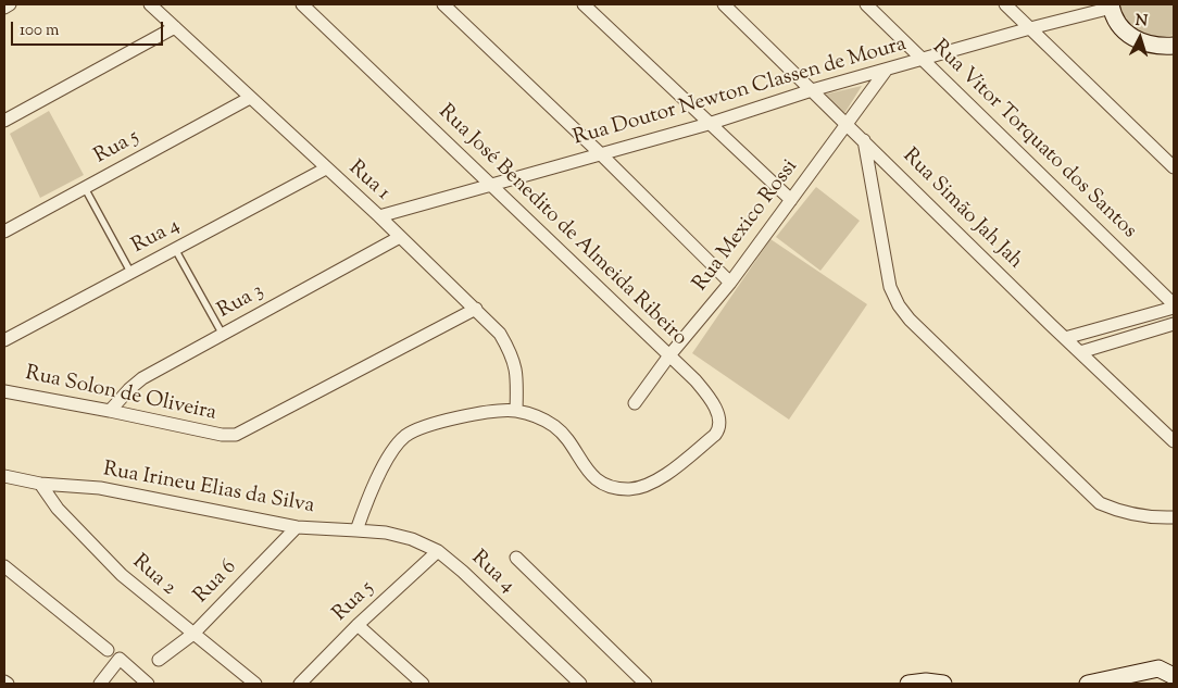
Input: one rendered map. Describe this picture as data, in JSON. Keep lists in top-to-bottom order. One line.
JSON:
{"streets":{"street":["Rua Doutor Newton Classen de Moura","Rua Vitor Torquato dos Santos","Rua 5","Rua 1","Rua Simão Jah Jah","Rua José Benedito de Almeida Ribeiro","Rua Mexico Rossi","Rua 4","Rua 3","Rua Solon de Oliveira","Rua Irineu Elias da Silva","Rua 2","Rua 6"]},"crossings":[["Rua Doutor Newton Classen de Moura","Rua Vitor Torquato dos Santos"],["Rua Doutor Newton Classen de Moura","Rua 1"],["Rua Doutor Newton Classen de Moura","Rua Simão Jah Jah"],["Rua Doutor Newton Classen de Moura","Rua José Benedito de Almeida Ribeiro"],["Rua Doutor Newton Classen de Moura","Rua Mexico Rossi"],["Rua 5","Rua 1"],["Rua 5","Rua 4"],["Rua 1","Rua José Benedito de Almeida Ribeiro"],["Rua 1","Rua 4"],["Rua 1","Rua 3"],["Rua 1","Rua Solon de Oliveira"],["Rua Simão Jah Jah","Rua Mexico Rossi"],["Rua José Benedito de Almeida Ribeiro","Rua Mexico Rossi"],["Rua 4","Rua Irineu Elias da Silva"],["Rua 3","Rua Solon de Oliveira"],["Rua Irineu Elias da Silva","Rua 2"],["Rua Irineu Elias da Silva","Rua 6"],["Rua 2","Rua 6"]],"scale_bar":"100 m","north":"top"}
